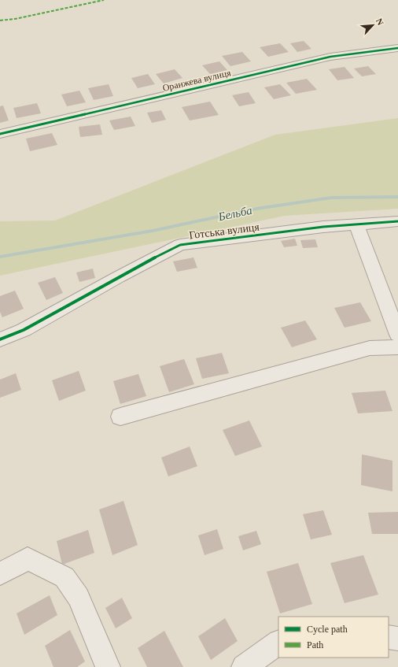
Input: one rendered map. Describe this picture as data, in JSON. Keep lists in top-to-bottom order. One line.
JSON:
{"streets":{"street":["Оранжева вулиця","Готська вулиця"]},"water":["Бельба"],"legend":["Cycle path","Path"],"north":"top right"}
